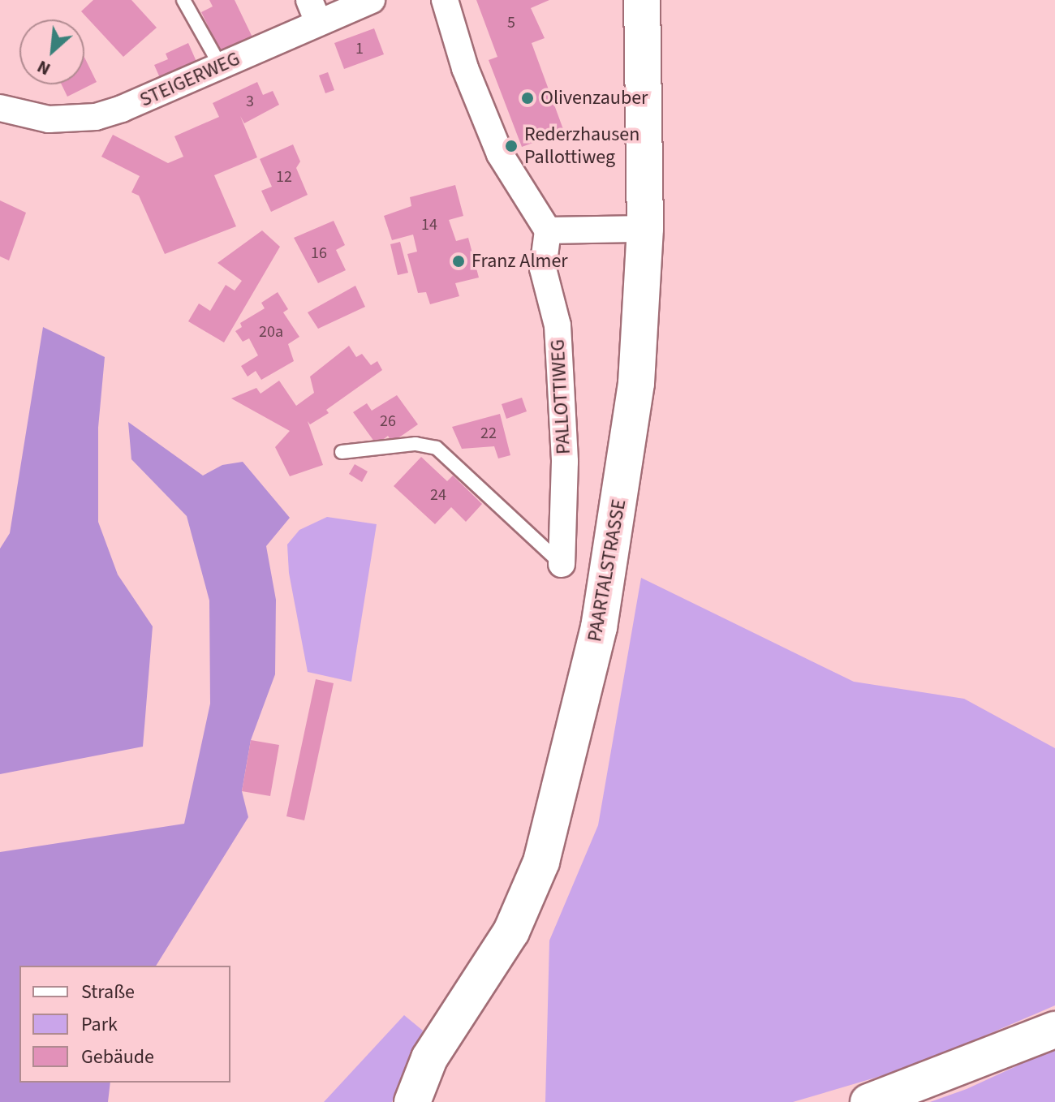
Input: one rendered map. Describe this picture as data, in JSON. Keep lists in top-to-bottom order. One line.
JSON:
{"streets":{"main road":["PAARTALSTRASSE"],"street":["STEIGERWEG","PALLOTTIWEG"]},"places":["Olivenzauber","Rederzhausen Pallottiweg","Franz Almer"],"house_numbers":["5","1","3","12","14","16","20a","26","22","24"],"legend":["Straße","Park","Gebäude"],"north":"bottom left"}
